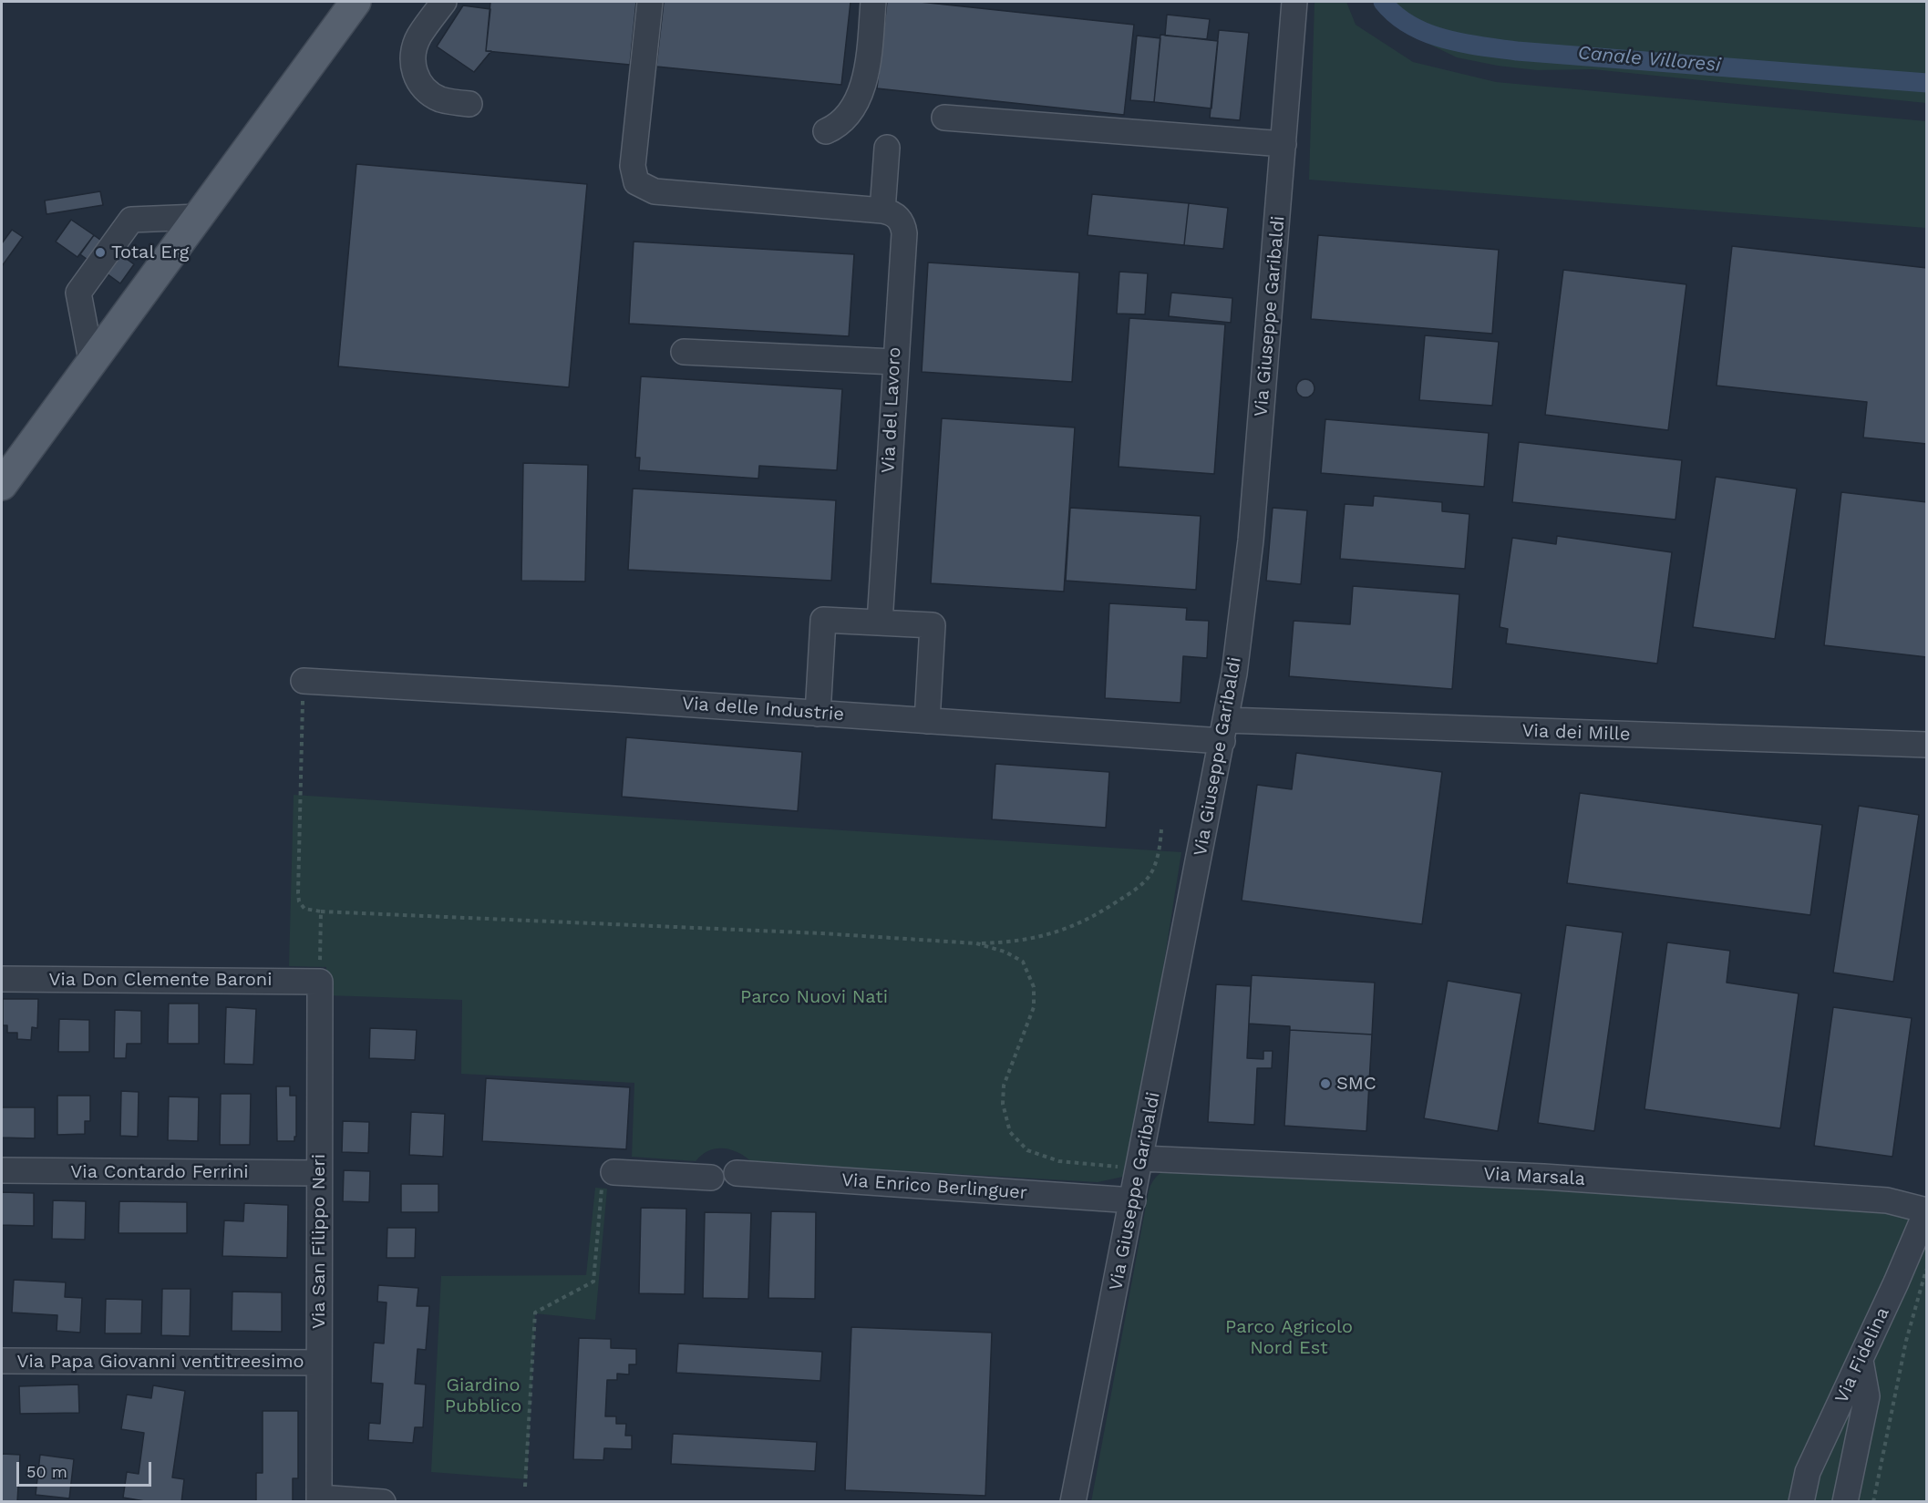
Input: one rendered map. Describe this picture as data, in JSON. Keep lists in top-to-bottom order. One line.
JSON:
{"streets":{"street":["Via Giuseppe Garibaldi","Via del Lavoro","Via delle Industrie","Via dei Mille","Via Don Clemente Baroni","Via Contardo Ferrini","Via Marsala","Via Enrico Berlinguer","Via San Filippo Neri","Via Fidelina","Via Papa Giovanni ventitreesimo"]},"crossings":[["Via Giuseppe Garibaldi","Via delle Industrie"],["Via Giuseppe Garibaldi","Via dei Mille"],["Via Giuseppe Garibaldi","Via Marsala"],["Via Giuseppe Garibaldi","Via Enrico Berlinguer"],["Via delle Industrie","Via dei Mille"],["Via Don Clemente Baroni","Via San Filippo Neri"],["Via Contardo Ferrini","Via San Filippo Neri"],["Via Marsala","Via Fidelina"],["Via San Filippo Neri","Via Papa Giovanni ventitreesimo"]],"water":["Canale Villoresi"],"parks":["Parco Nuovi Nati","Parco Agricolo Nord Est","Giardino Pubblico"],"places":["Total Erg","SMC"],"scale_bar":"50 m"}
